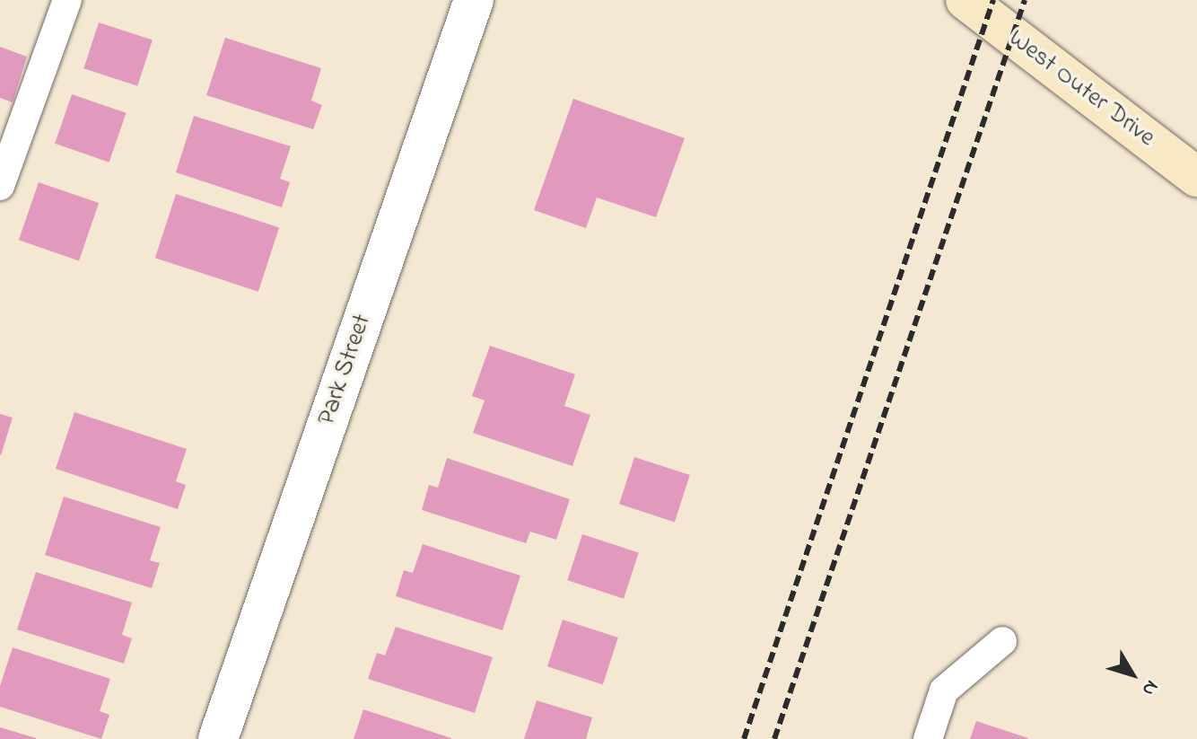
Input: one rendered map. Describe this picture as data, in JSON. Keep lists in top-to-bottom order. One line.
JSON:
{"streets":{"main road":["West Outer Drive"],"street":["Park Street"]},"north":"bottom right"}
